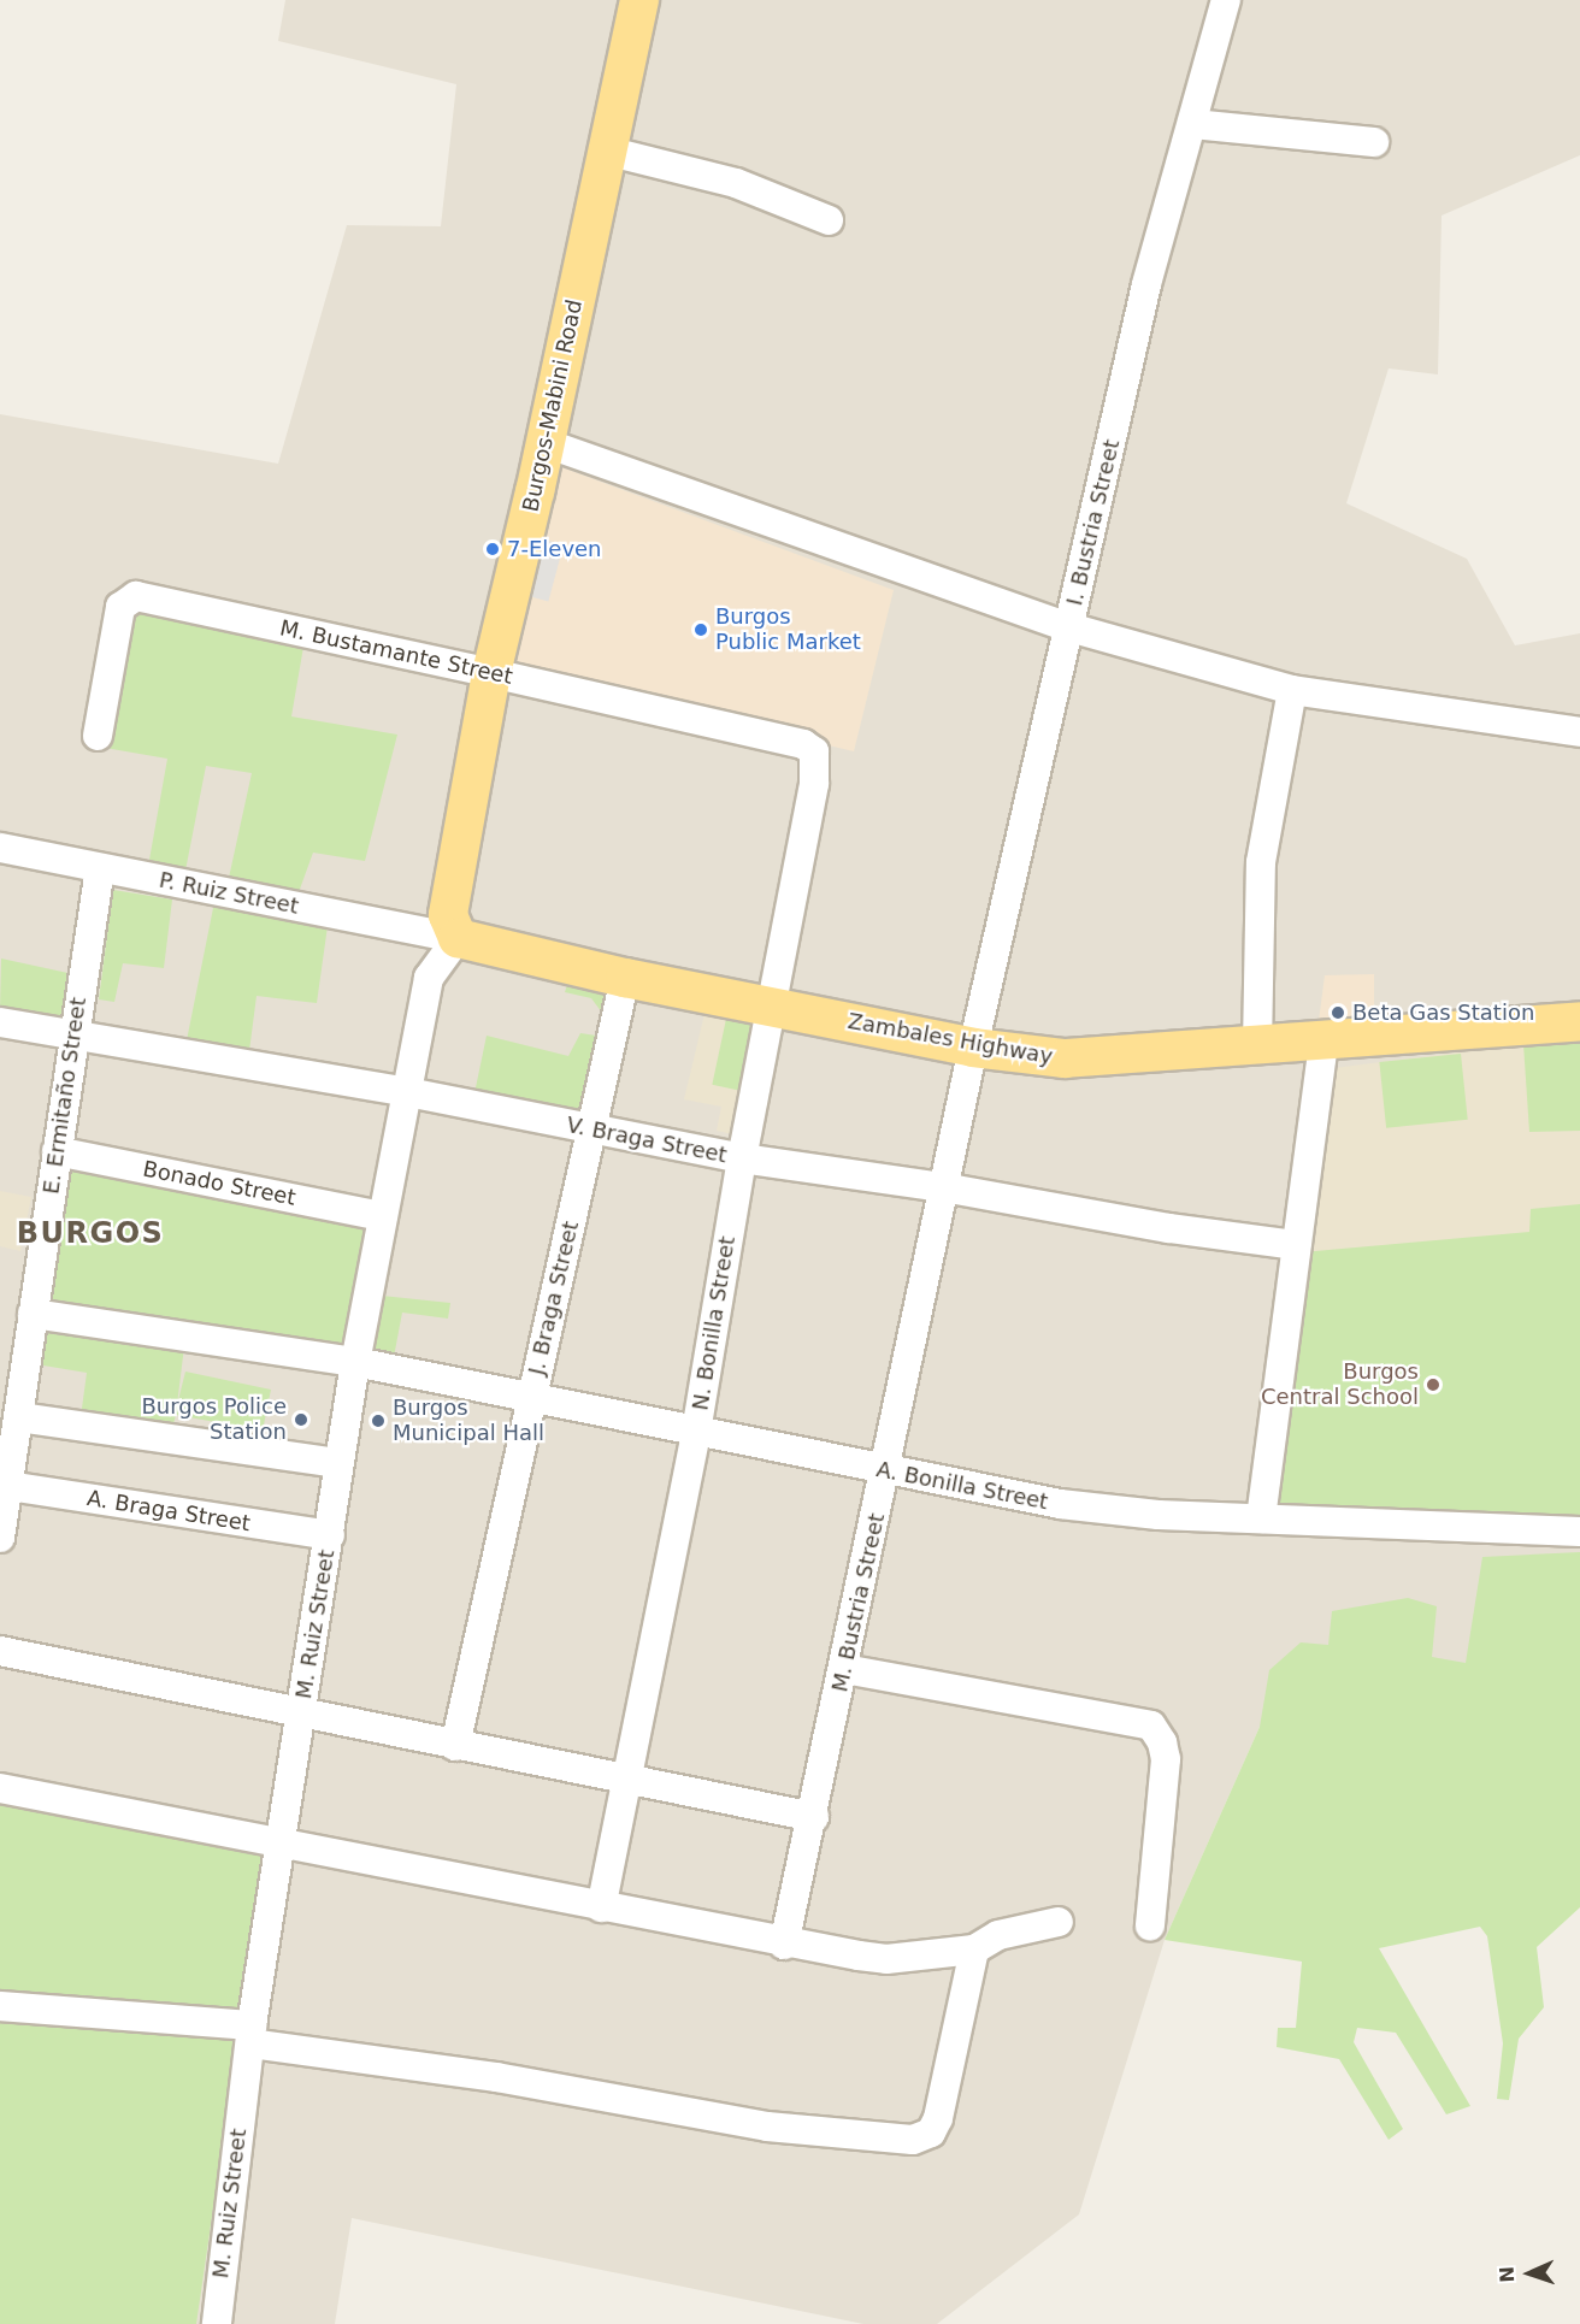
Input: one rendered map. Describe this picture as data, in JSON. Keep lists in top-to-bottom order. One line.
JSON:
{"streets":{"main road":["Burgos-Mabini Road","Zambales Highway"],"street":["I. Bustria Street","M. Bustamante Street","P. Ruiz Street","E. Ermitaño Street","V. Braga Street","Bonado Street","J. Braga Street","N. Bonilla Street","A. Bonilla Street","A. Braga Street","M. Bustria Street","M. Ruiz Street"]},"crossings":[["Burgos-Mabini Road","M. Bustamante Street"],["Burgos-Mabini Road","P. Ruiz Street"],["Burgos-Mabini Road","Zambales Highway"],["Burgos-Mabini Road","M. Ruiz Street"],["I. Bustria Street","Zambales Highway"],["I. Bustria Street","M. Bustria Street"],["M. Bustamante Street","N. Bonilla Street"],["P. Ruiz Street","Zambales Highway"],["P. Ruiz Street","E. Ermitaño Street"],["P. Ruiz Street","M. Ruiz Street"],["Zambales Highway","J. Braga Street"],["Zambales Highway","N. Bonilla Street"],["Zambales Highway","M. Bustria Street"],["Zambales Highway","M. Ruiz Street"],["E. Ermitaño Street","V. Braga Street"],["E. Ermitaño Street","Bonado Street"],["E. Ermitaño Street","A. Bonilla Street"],["E. Ermitaño Street","A. Braga Street"],["V. Braga Street","J. Braga Street"],["V. Braga Street","N. Bonilla Street"],["V. Braga Street","M. Bustria Street"],["V. Braga Street","M. Ruiz Street"],["Bonado Street","M. Ruiz Street"],["J. Braga Street","A. Bonilla Street"],["N. Bonilla Street","A. Bonilla Street"],["A. Bonilla Street","M. Bustria Street"],["A. Bonilla Street","M. Ruiz Street"],["A. Braga Street","M. Ruiz Street"]],"districts":["BURGOS"],"places":["7-Eleven","Burgos Public Market","Beta Gas Station","Burgos Central School","Burgos Police Station","Burgos Municipal Hall"],"north":"left"}
